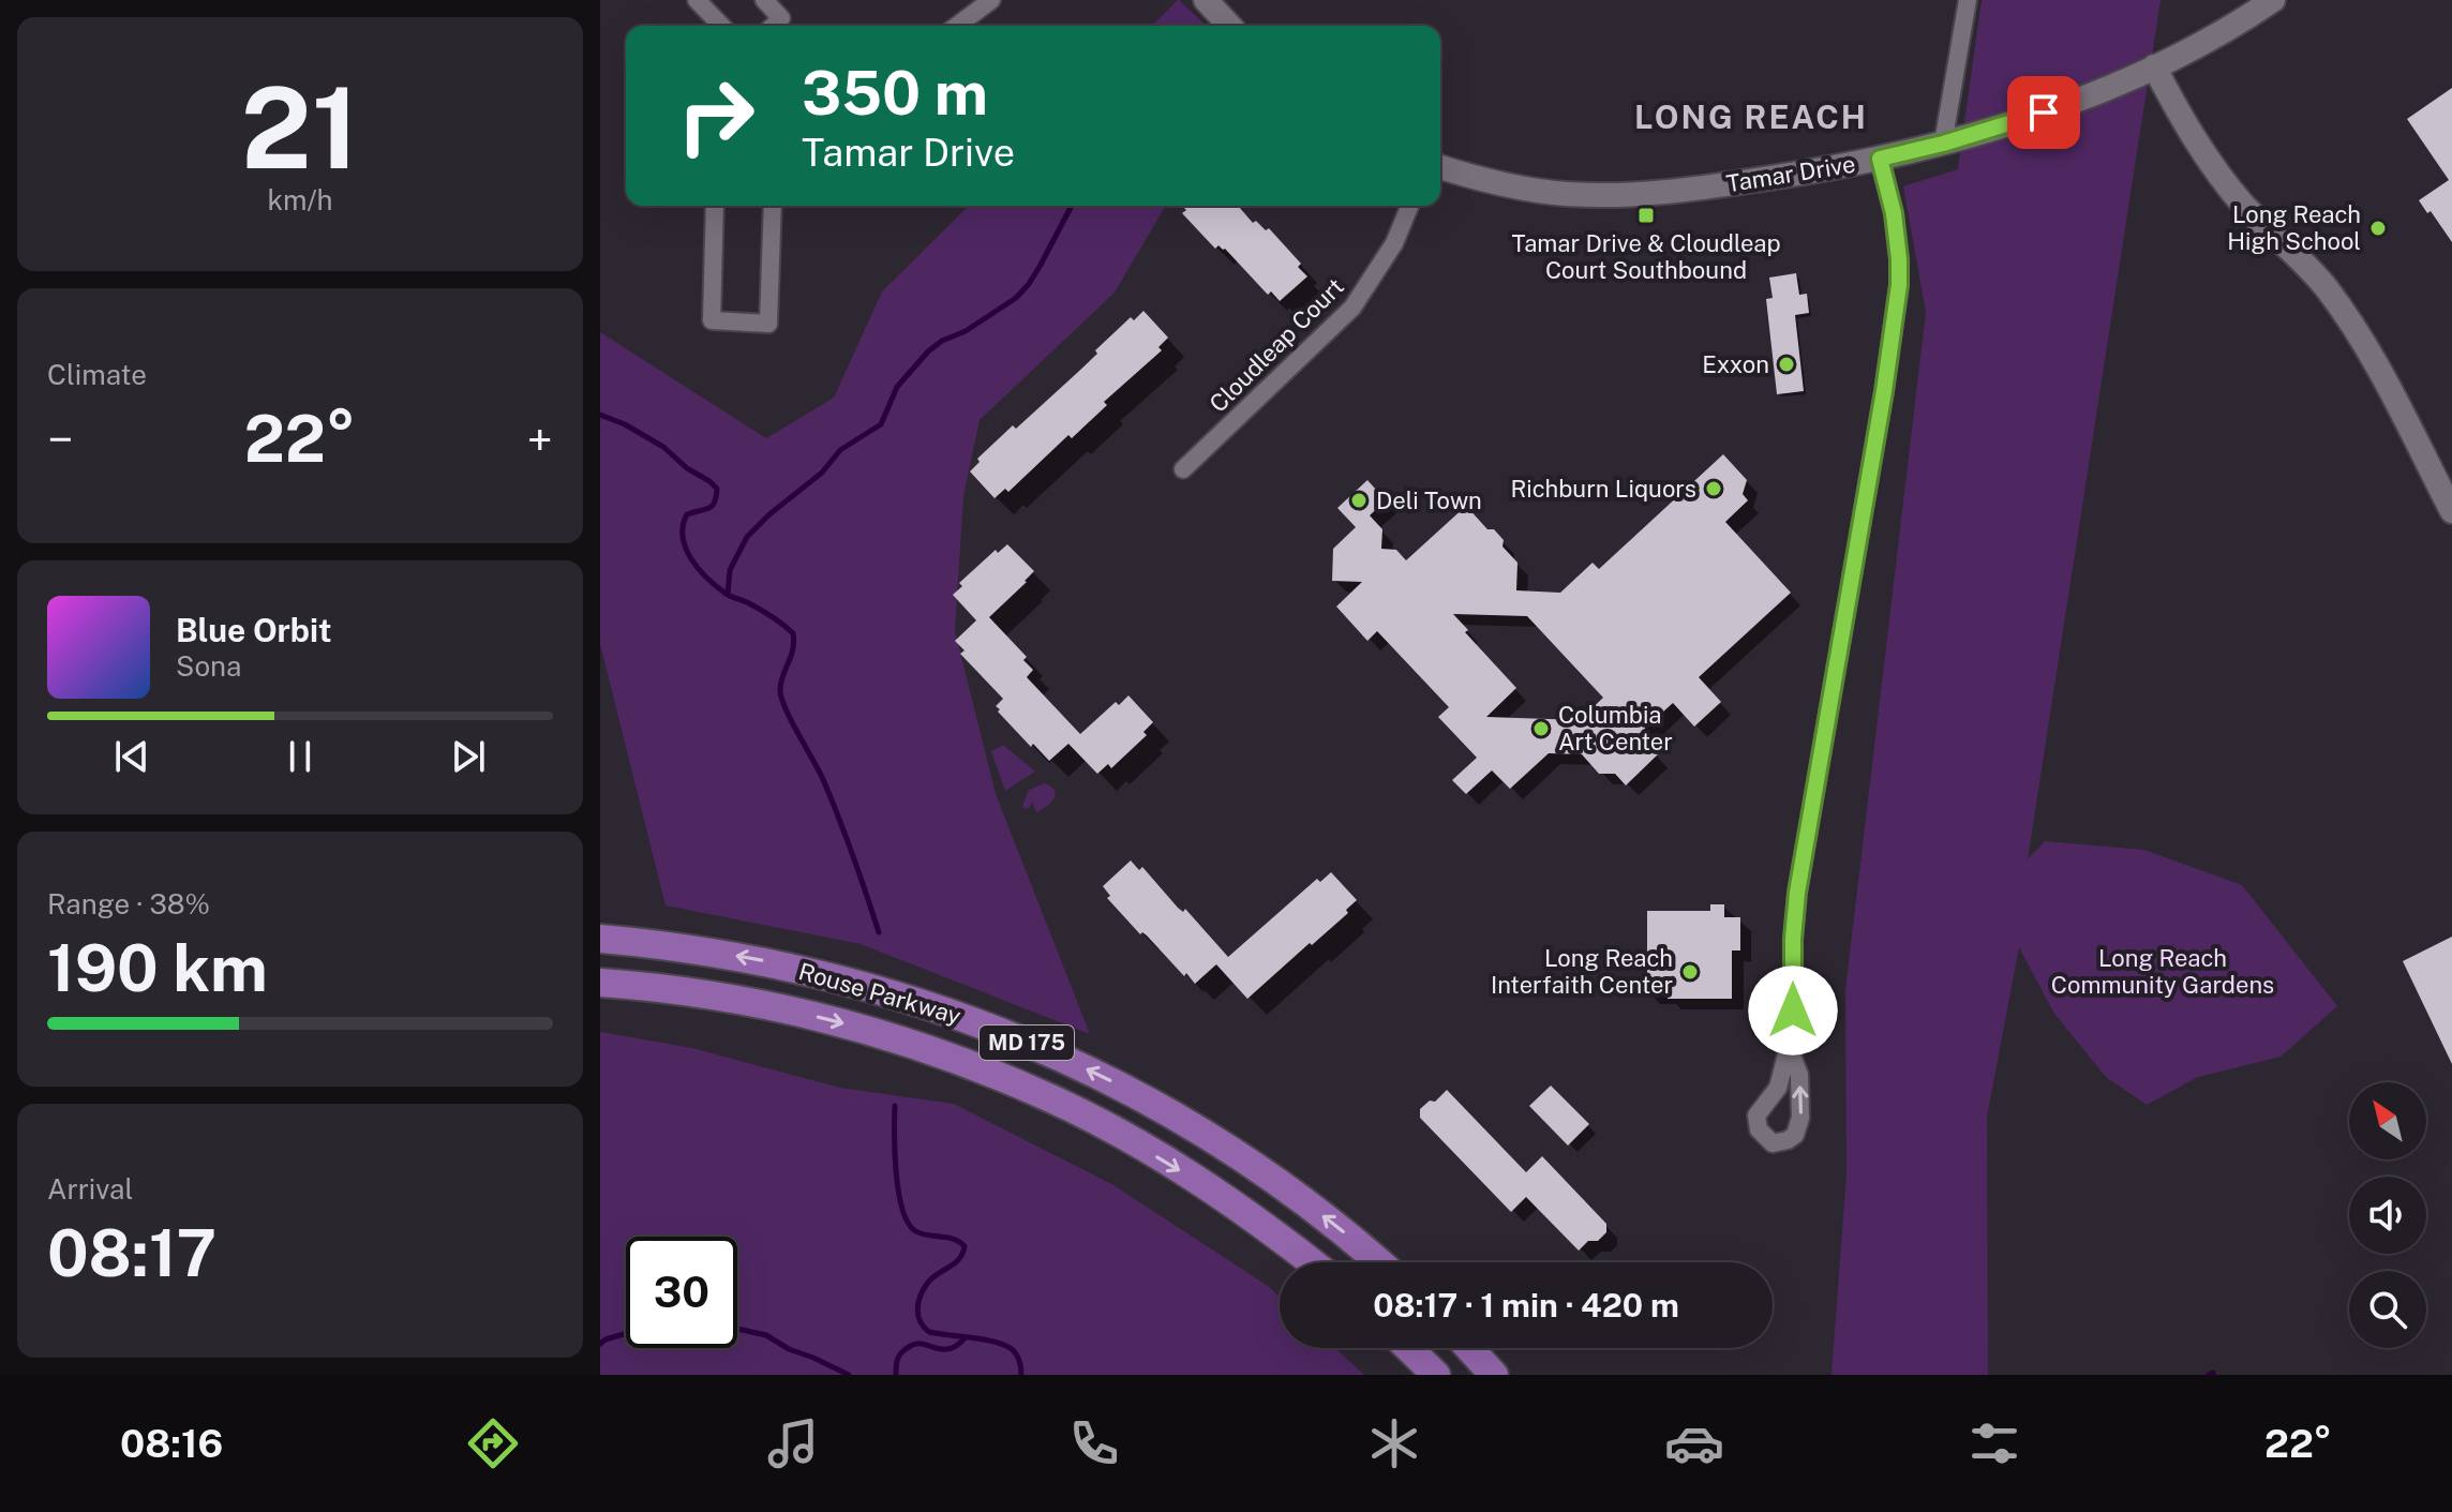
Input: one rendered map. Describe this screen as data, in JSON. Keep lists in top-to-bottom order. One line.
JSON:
{"streets":{"main road":["Rouse Parkway","MD 175"],"street":["Tamar Drive","Cloudleap Court"]},"districts":["LONG REACH"],"parks":["Long Reach Community Gardens"],"places":{"transit":["Tamar Drive & Cloudleap Court Southbound"],"other":["Long Reach High School","Exxon","Richburn Liquors","Deli Town","Columbia Art Center","Long Reach Interfaith Center"]},"north":"top left","page":{"tile":[["21","km/h"],"Climate",["Range · 38%","190 km"],["Arrival","08:17"]],"turn":["350 m","Tamar Drive"],"heat":["−","22°","+"],"song":["Blue Orbit","Sona"],"limit":"30","trip":"08:17 · 1 min · 420 m","tabs":["08:16","22°"]}}
